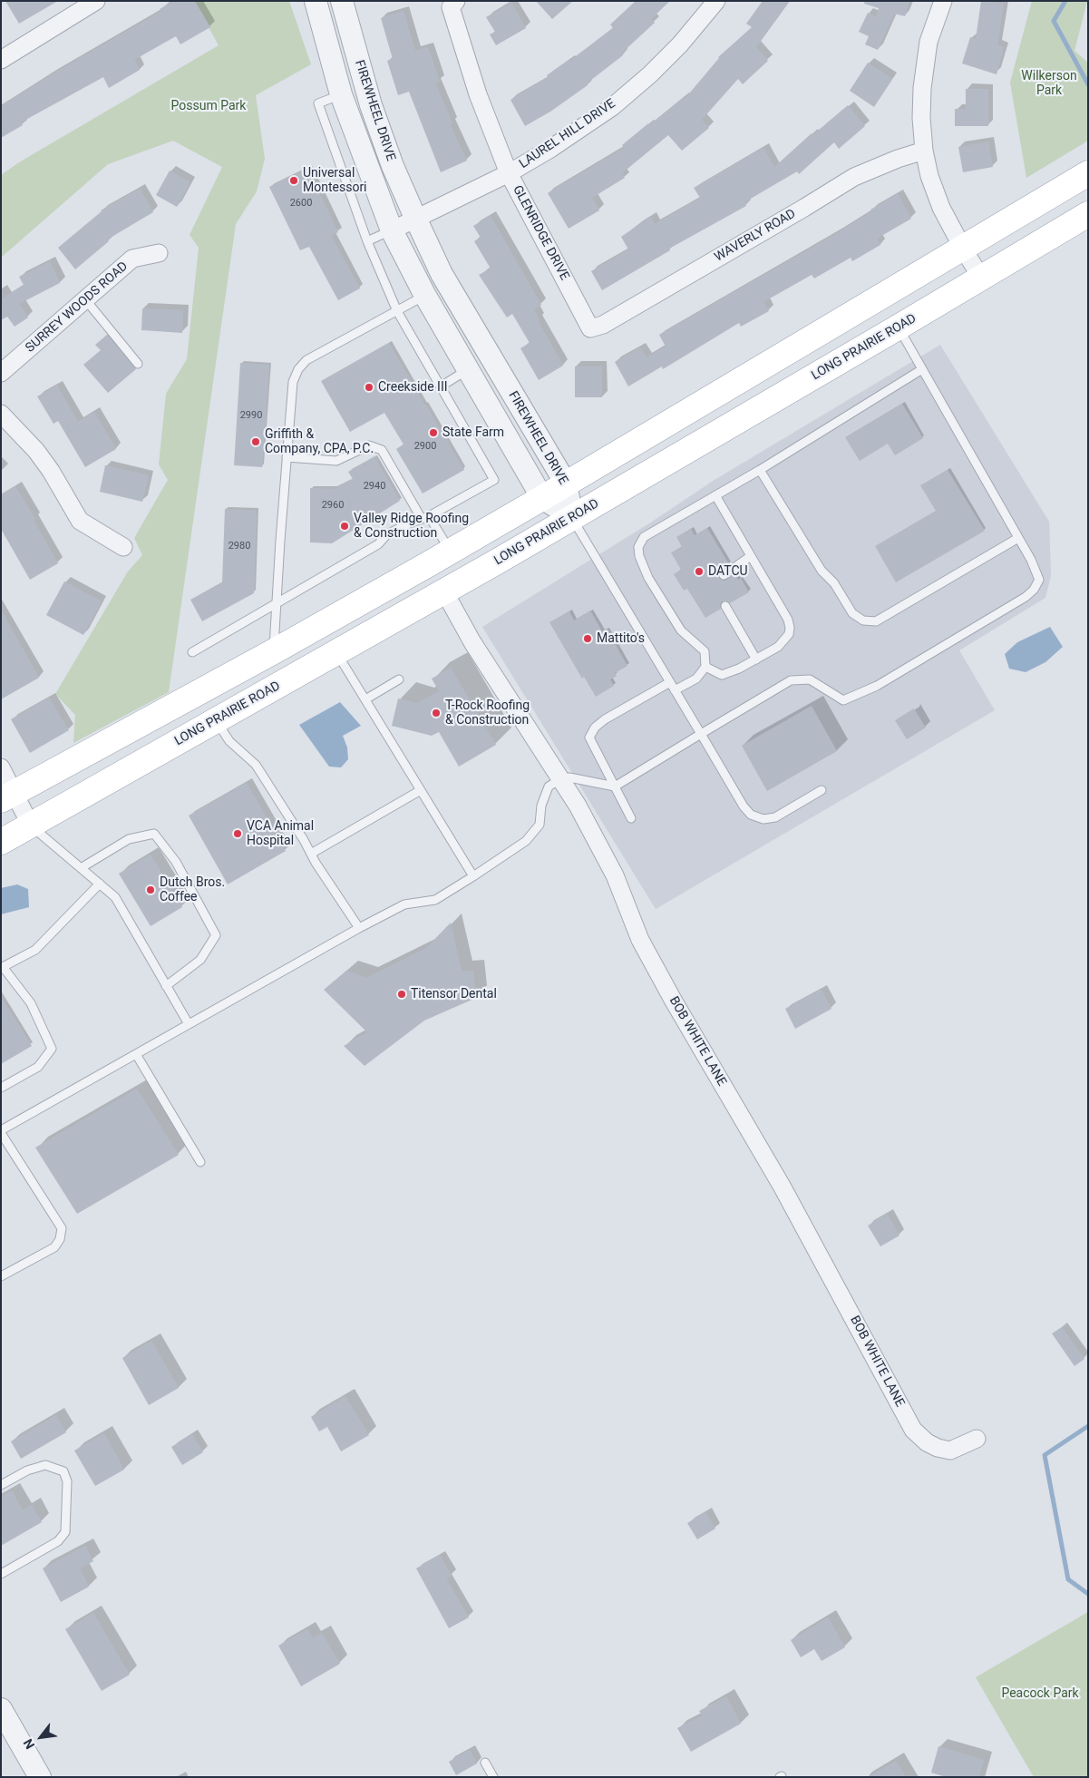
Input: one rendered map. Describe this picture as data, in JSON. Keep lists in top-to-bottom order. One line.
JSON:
{"streets":{"main road":["LONG PRAIRIE ROAD"],"street":["FIREWHEEL DRIVE","LAUREL HILL DRIVE","GLENRIDGE DRIVE","WAVERLY ROAD","SURREY WOODS ROAD","BOB WHITE LANE"]},"crossings":[["FIREWHEEL DRIVE","LAUREL HILL DRIVE"],["FIREWHEEL DRIVE","LONG PRAIRIE ROAD"],["LAUREL HILL DRIVE","GLENRIDGE DRIVE"],["GLENRIDGE DRIVE","WAVERLY ROAD"],["LONG PRAIRIE ROAD","BOB WHITE LANE"]],"parks":["Wilkerson Park","Possum Park","Peacock Park"],"places":["Universal Montessori","Creekside III","State Farm","Griffith & Company, CPA, P.C.","Valley Ridge Roofing & Construction","DATCU","Mattito's","T-Rock Roofing & Construction","VCA Animal Hospital","Dutch Bros. Coffee","Titensor Dental"],"house_numbers":["2600","2990","2900","2940","2960","2980"],"north":"bottom left"}
